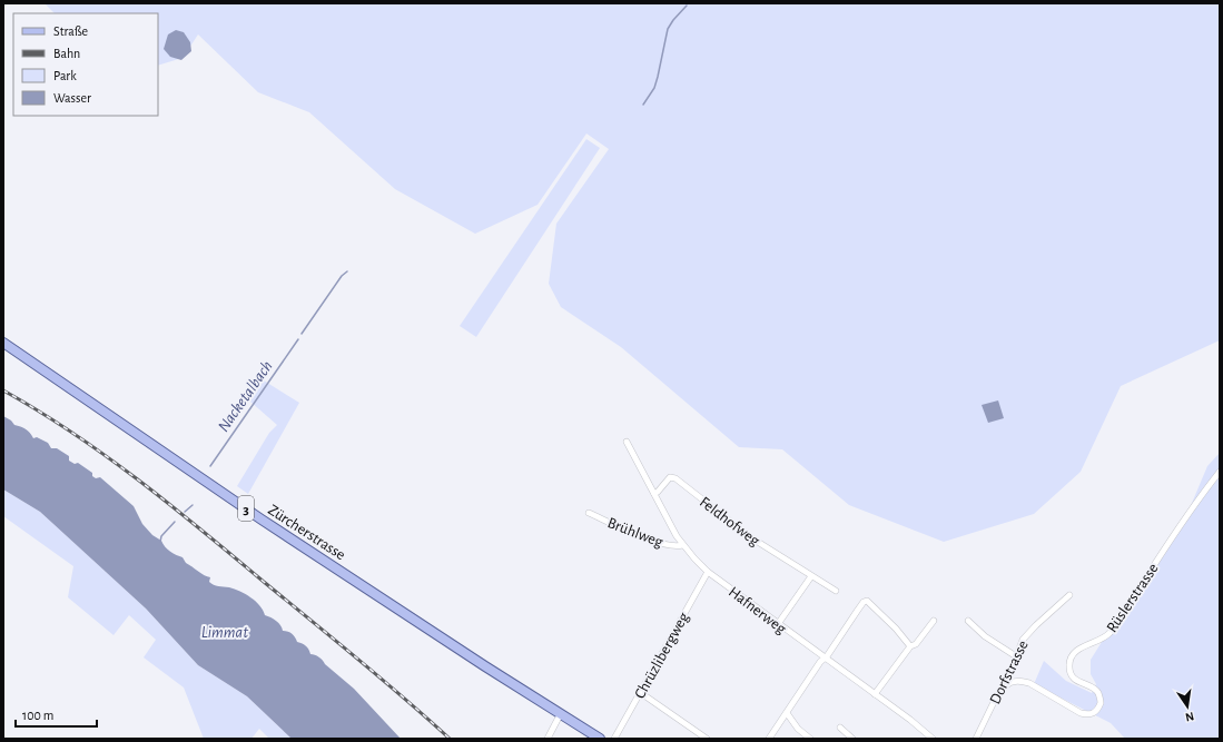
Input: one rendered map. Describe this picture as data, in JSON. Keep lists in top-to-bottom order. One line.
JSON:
{"streets":{"main road":["3","Zürcherstrasse"],"street":["Feldhofweg","Brühlweg","Rüslerstrasse","Hafnerweg","Chrüzlibergweg","Dorfstrasse"]},"crossings":[["Feldhofweg","Hafnerweg"],["Brühlweg","Hafnerweg"],["Rüslerstrasse","Dorfstrasse"],["Hafnerweg","Chrüzlibergweg"]],"water":["Nacketalbach","Limmat"],"legend":["Straße","Bahn","Park","Wasser"],"scale_bar":"100 m","north":"bottom"}
